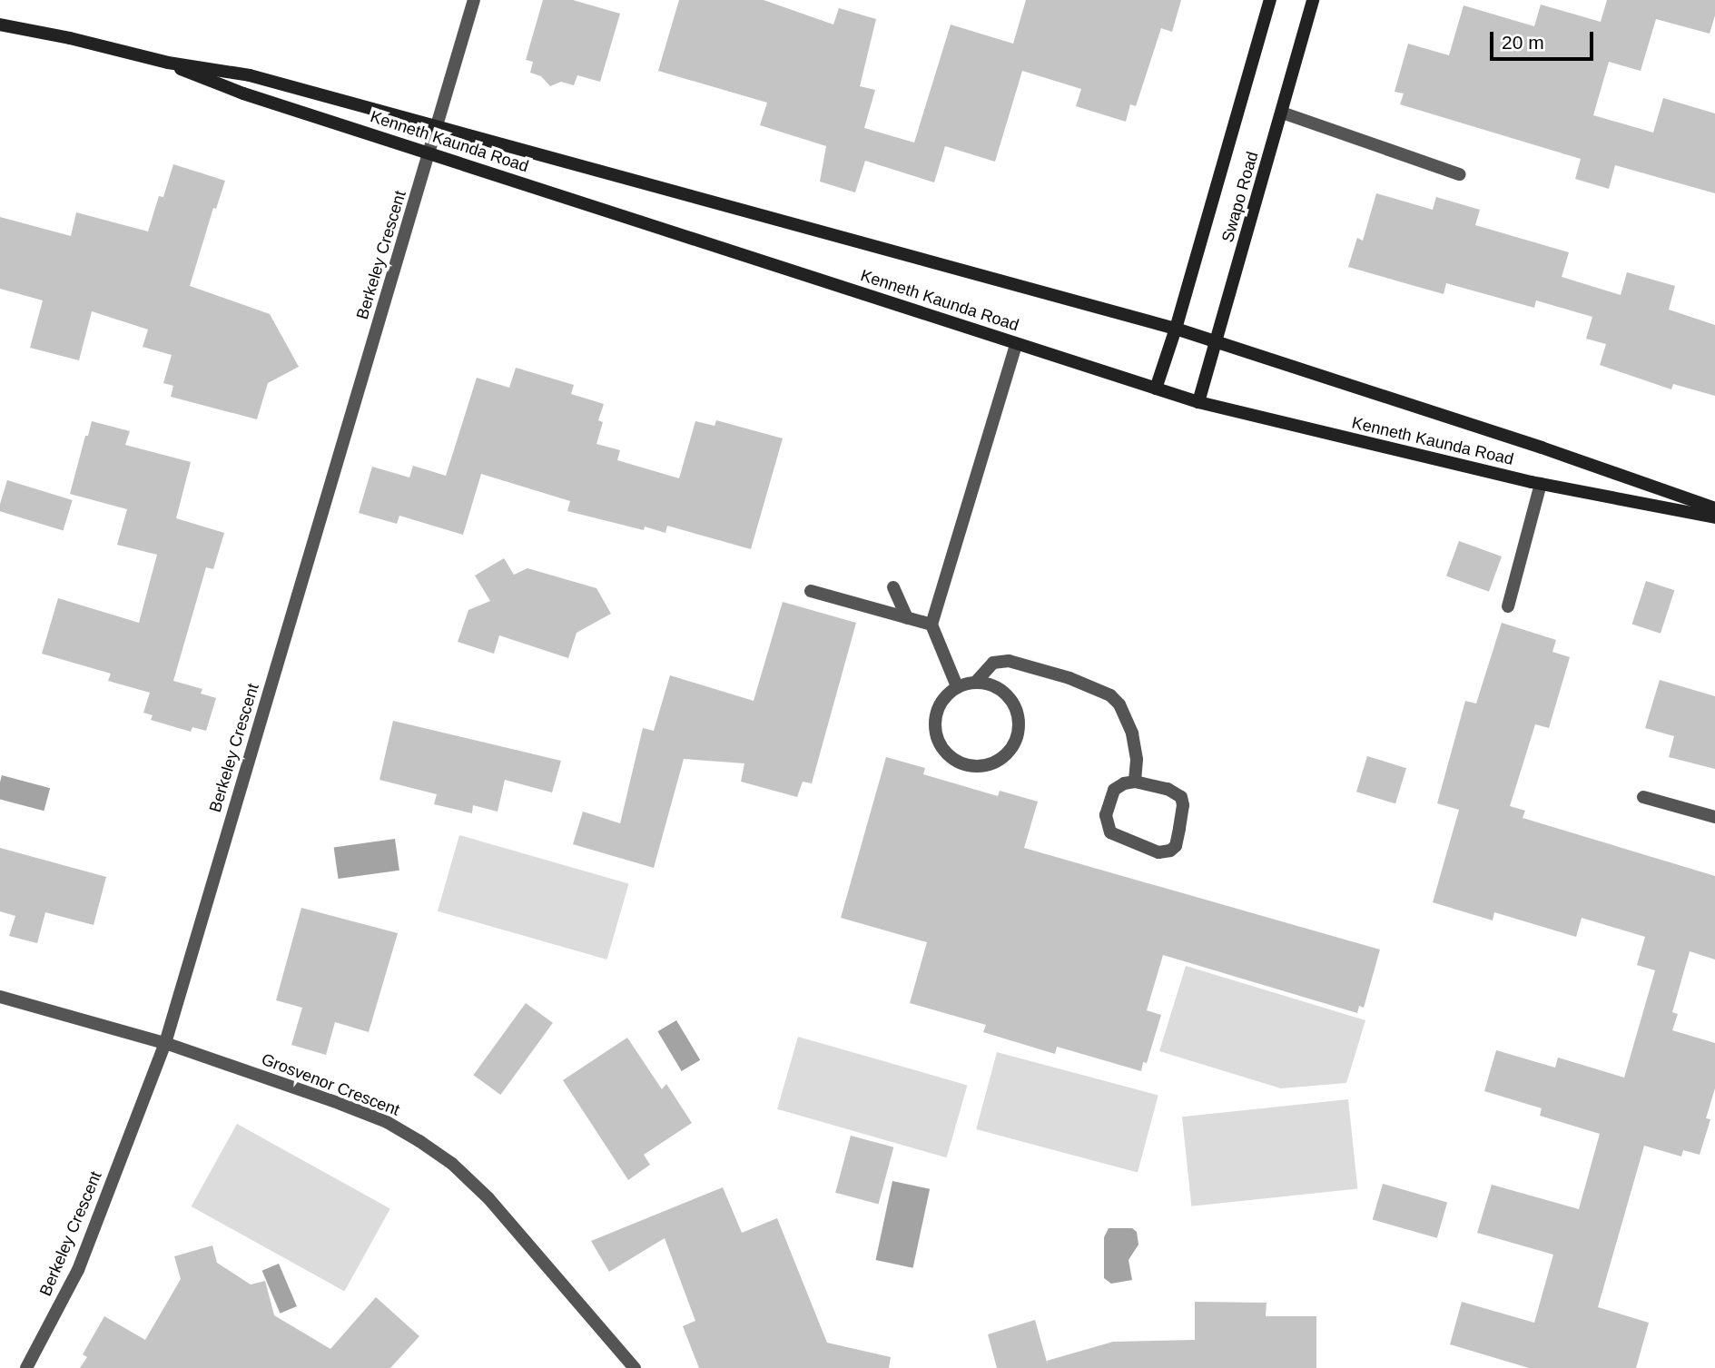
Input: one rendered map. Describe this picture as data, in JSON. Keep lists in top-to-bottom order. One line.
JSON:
{"streets":{"main road":["Kenneth Kaunda Road","Swapo Road"],"street":["Berkeley Crescent","Grosvenor Crescent"]},"crossings":[["Kenneth Kaunda Road","Swapo Road"],["Kenneth Kaunda Road","Berkeley Crescent"],["Berkeley Crescent","Grosvenor Crescent"]],"scale_bar":"20 m"}
